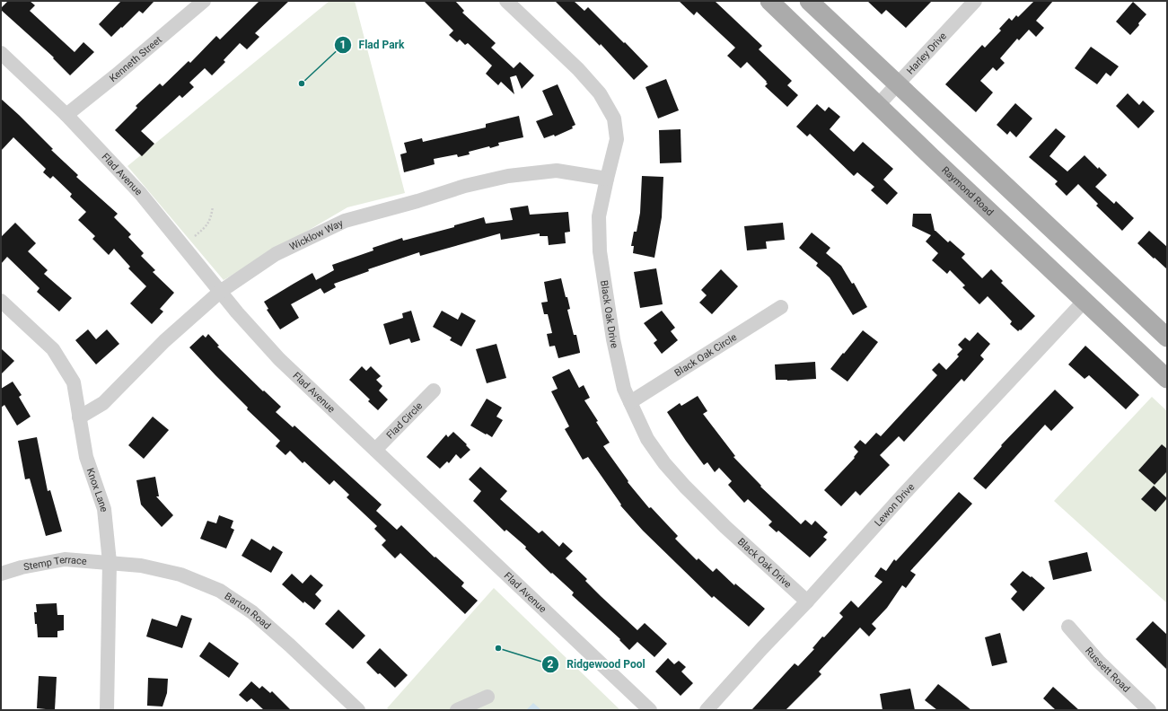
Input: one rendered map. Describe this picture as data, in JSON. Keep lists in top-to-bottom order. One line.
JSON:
{"streets":{"main road":["Raymond Road"],"street":["Harley Drive","Kenneth Street","Flad Avenue","Wicklow Way","Black Oak Drive","Black Oak Circle","Flad Circle","Knox Lane","Lewon Drive","Stemp Terrace","Barton Road","Russett Road"]},"crossings":[["Harley Drive","Raymond Road"],["Kenneth Street","Flad Avenue"],["Flad Avenue","Wicklow Way"],["Flad Avenue","Flad Circle"],["Raymond Road","Lewon Drive"],["Wicklow Way","Black Oak Drive"],["Wicklow Way","Knox Lane"],["Black Oak Drive","Black Oak Circle"],["Black Oak Drive","Lewon Drive"],["Knox Lane","Stemp Terrace"],["Knox Lane","Barton Road"],["Stemp Terrace","Barton Road"]],"places":["Flad Park","Ridgewood Pool"]}
